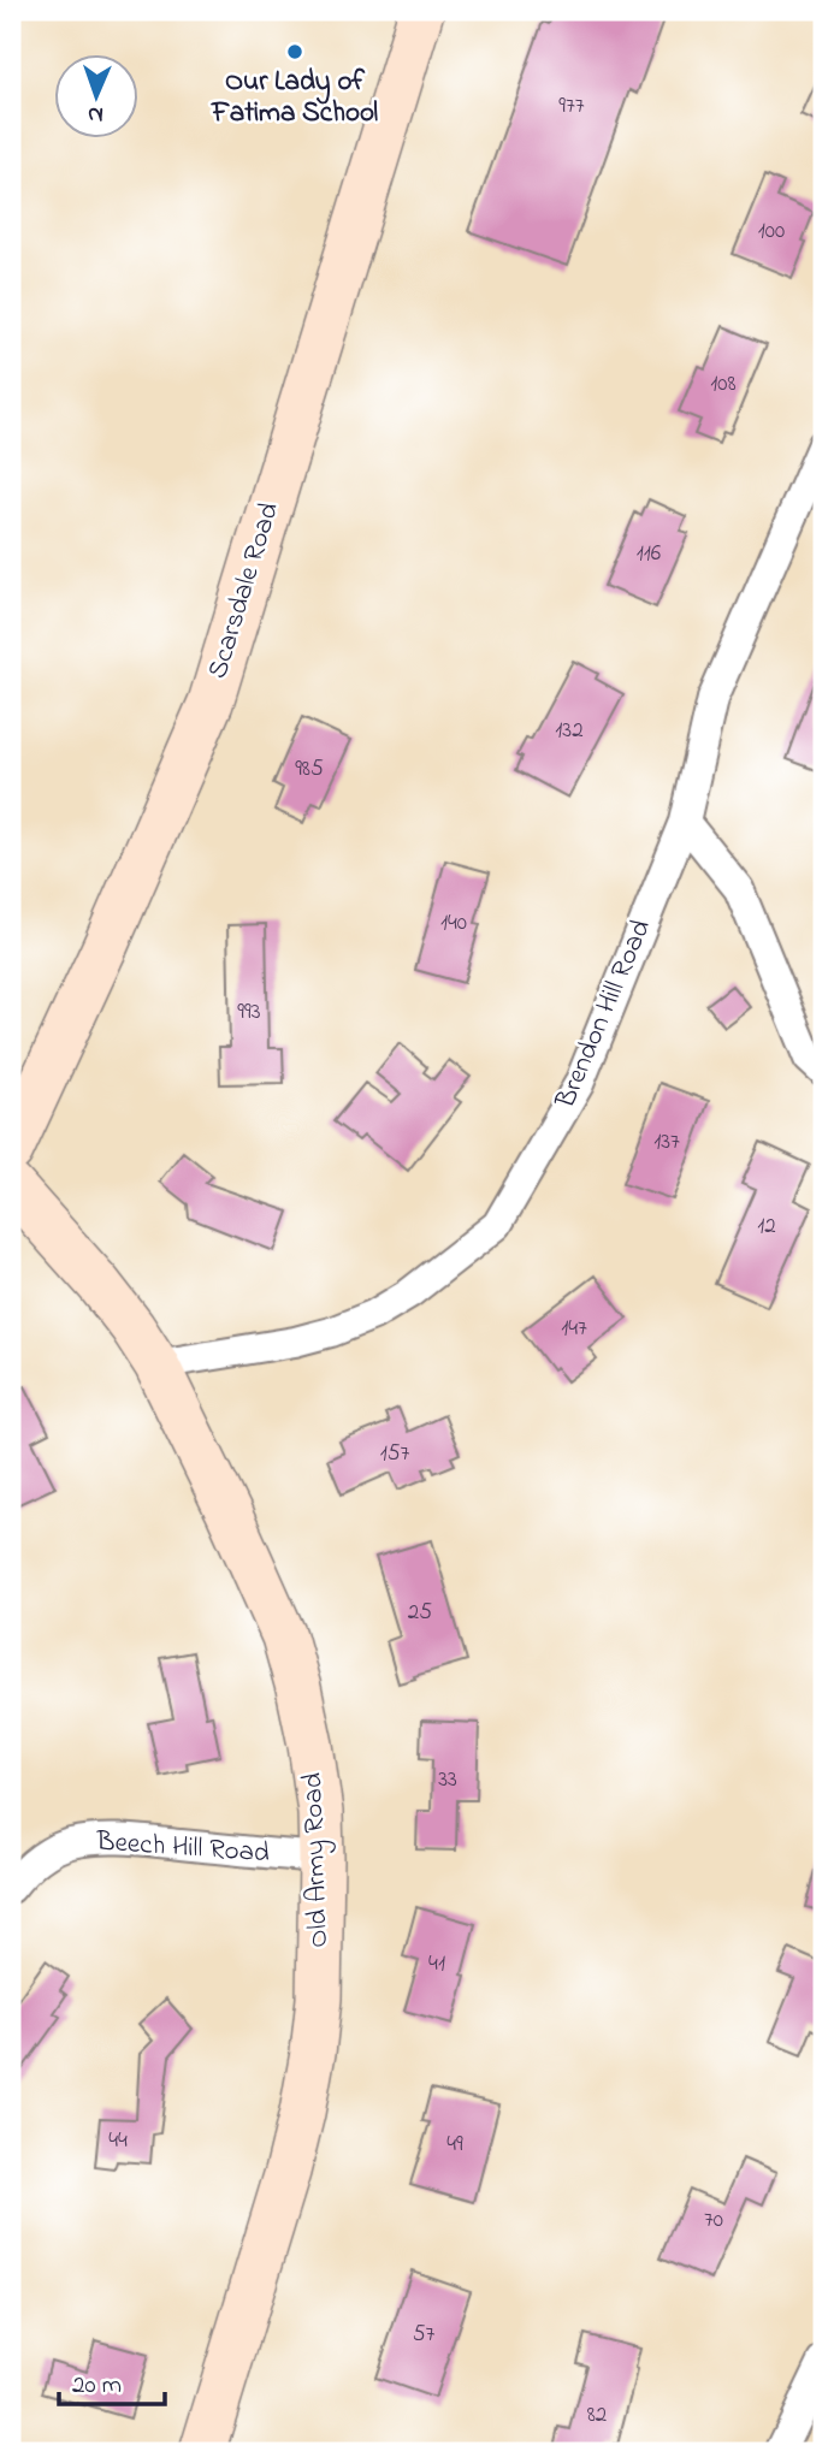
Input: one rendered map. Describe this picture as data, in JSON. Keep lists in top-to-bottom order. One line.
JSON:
{"streets":{"street":["Scarsdale Road","Brendon Hill Road","Beech Hill Road","Old Army Road"]},"crossings":[["Brendon Hill Road","Old Army Road"],["Beech Hill Road","Old Army Road"]],"places":["Our Lady of Fatima School"],"house_numbers":["977","100","108","116","132","985","140","993","137","12","147","157","25","33","41","44","49","70","57","82"],"scale_bar":"20 m","north":"bottom"}
